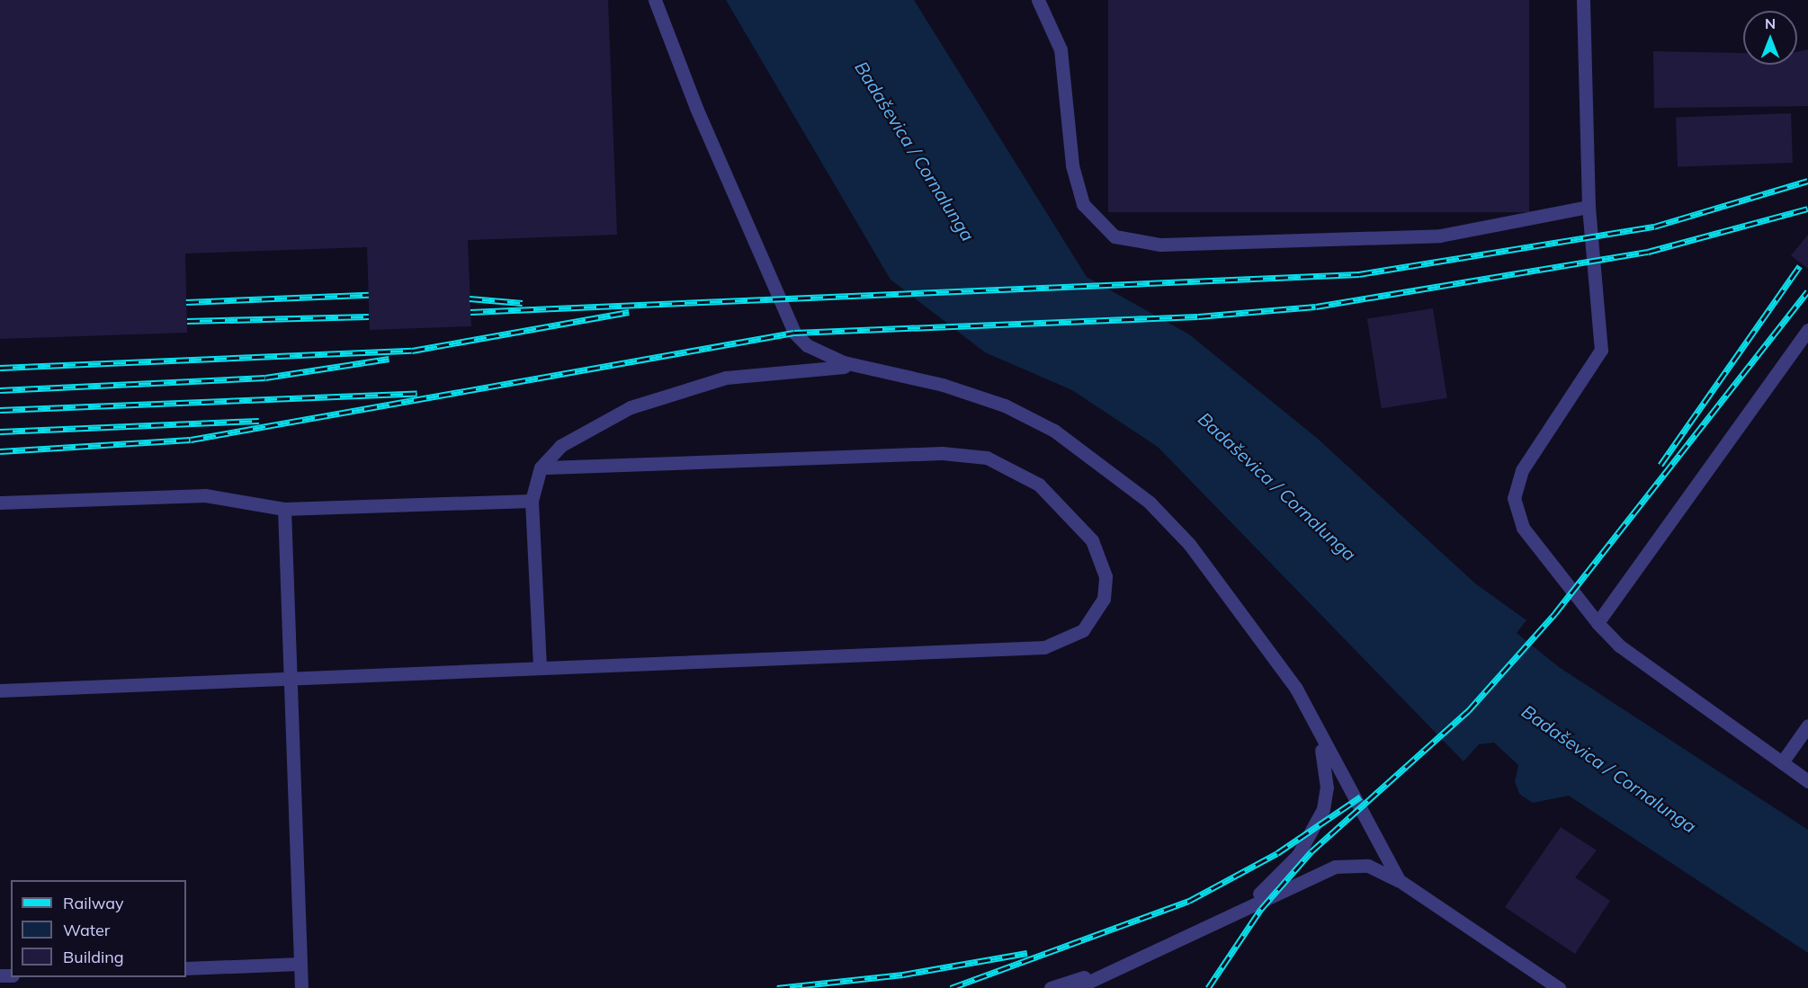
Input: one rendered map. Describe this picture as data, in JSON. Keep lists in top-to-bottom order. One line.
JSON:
{"water":["Badaševica / Cornalunga"],"legend":["Railway","Water","Building"],"north":"top"}
